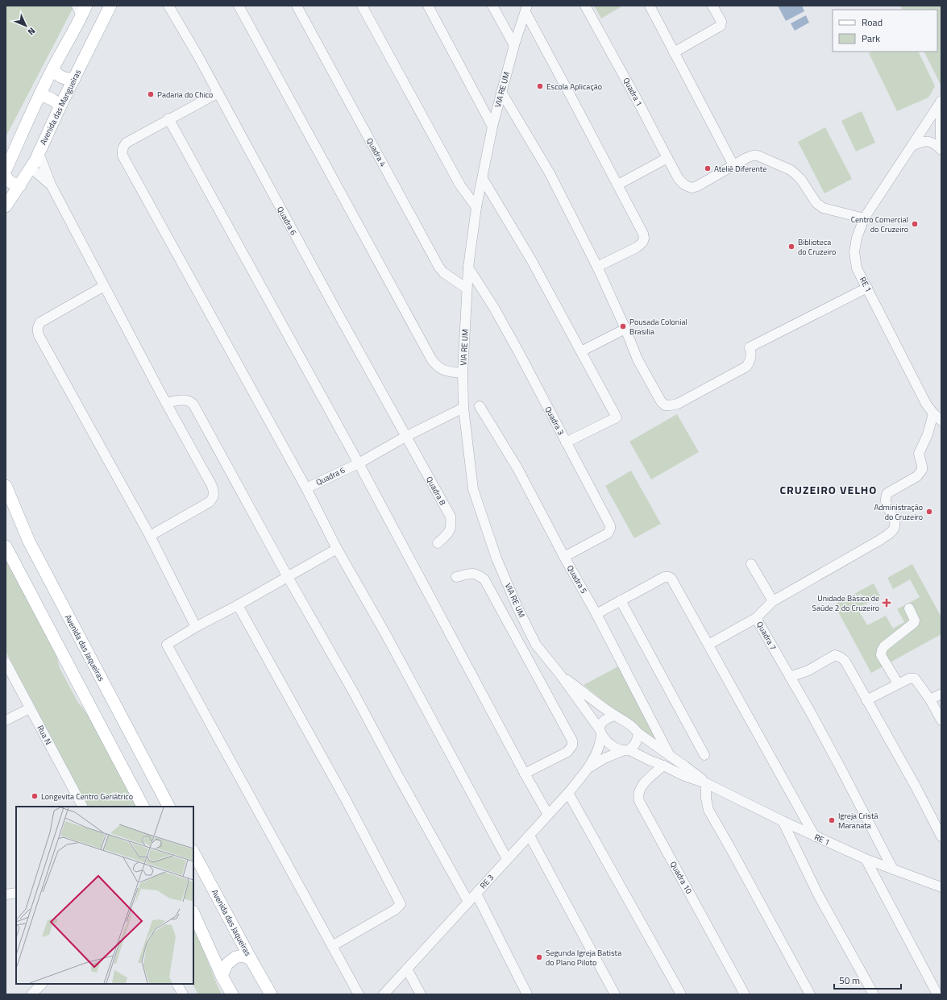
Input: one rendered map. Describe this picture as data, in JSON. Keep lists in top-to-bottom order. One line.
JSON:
{"streets":{"main road":["Avenida das Mangueiras","Avenida das Jaqueiras"],"street":["VIA RE UM","Quadra 1","Quadra 4","Quadra 6","RE 1","Quadra 3","Quadra 8","Quadra 5","Quadra 7","Rua N","Quadra 10","RE 3"]},"crossings":[["VIA RE UM","Quadra 4"],["VIA RE UM","Quadra 6"],["VIA RE UM","RE 1"],["VIA RE UM","Quadra 3"],["VIA RE UM","RE 3"],["Quadra 6","Quadra 8"],["RE 1","Quadra 5"],["RE 1","Quadra 7"],["RE 1","Quadra 10"],["RE 1","RE 3"],["Quadra 3","Quadra 5"]],"districts":["CRUZEIRO VELHO"],"places":{"other":["Escola Aplicação","Padaria do Chico","Ateliê Diferente","Centro Comercial do Cruzeiro","Biblioteca do Cruzeiro","Pousada Colonial Brasilia","Administração do Cruzeiro","Longevita Centro Geriátrico","Igreja Cristã Maranata","Segunda Igreja Batista do Plano Piloto"],"health":["Unidade Básica de Saúde 2 do Cruzeiro"]},"legend":["Road","Park"],"scale_bar":"50 m","north":"bottom right"}
